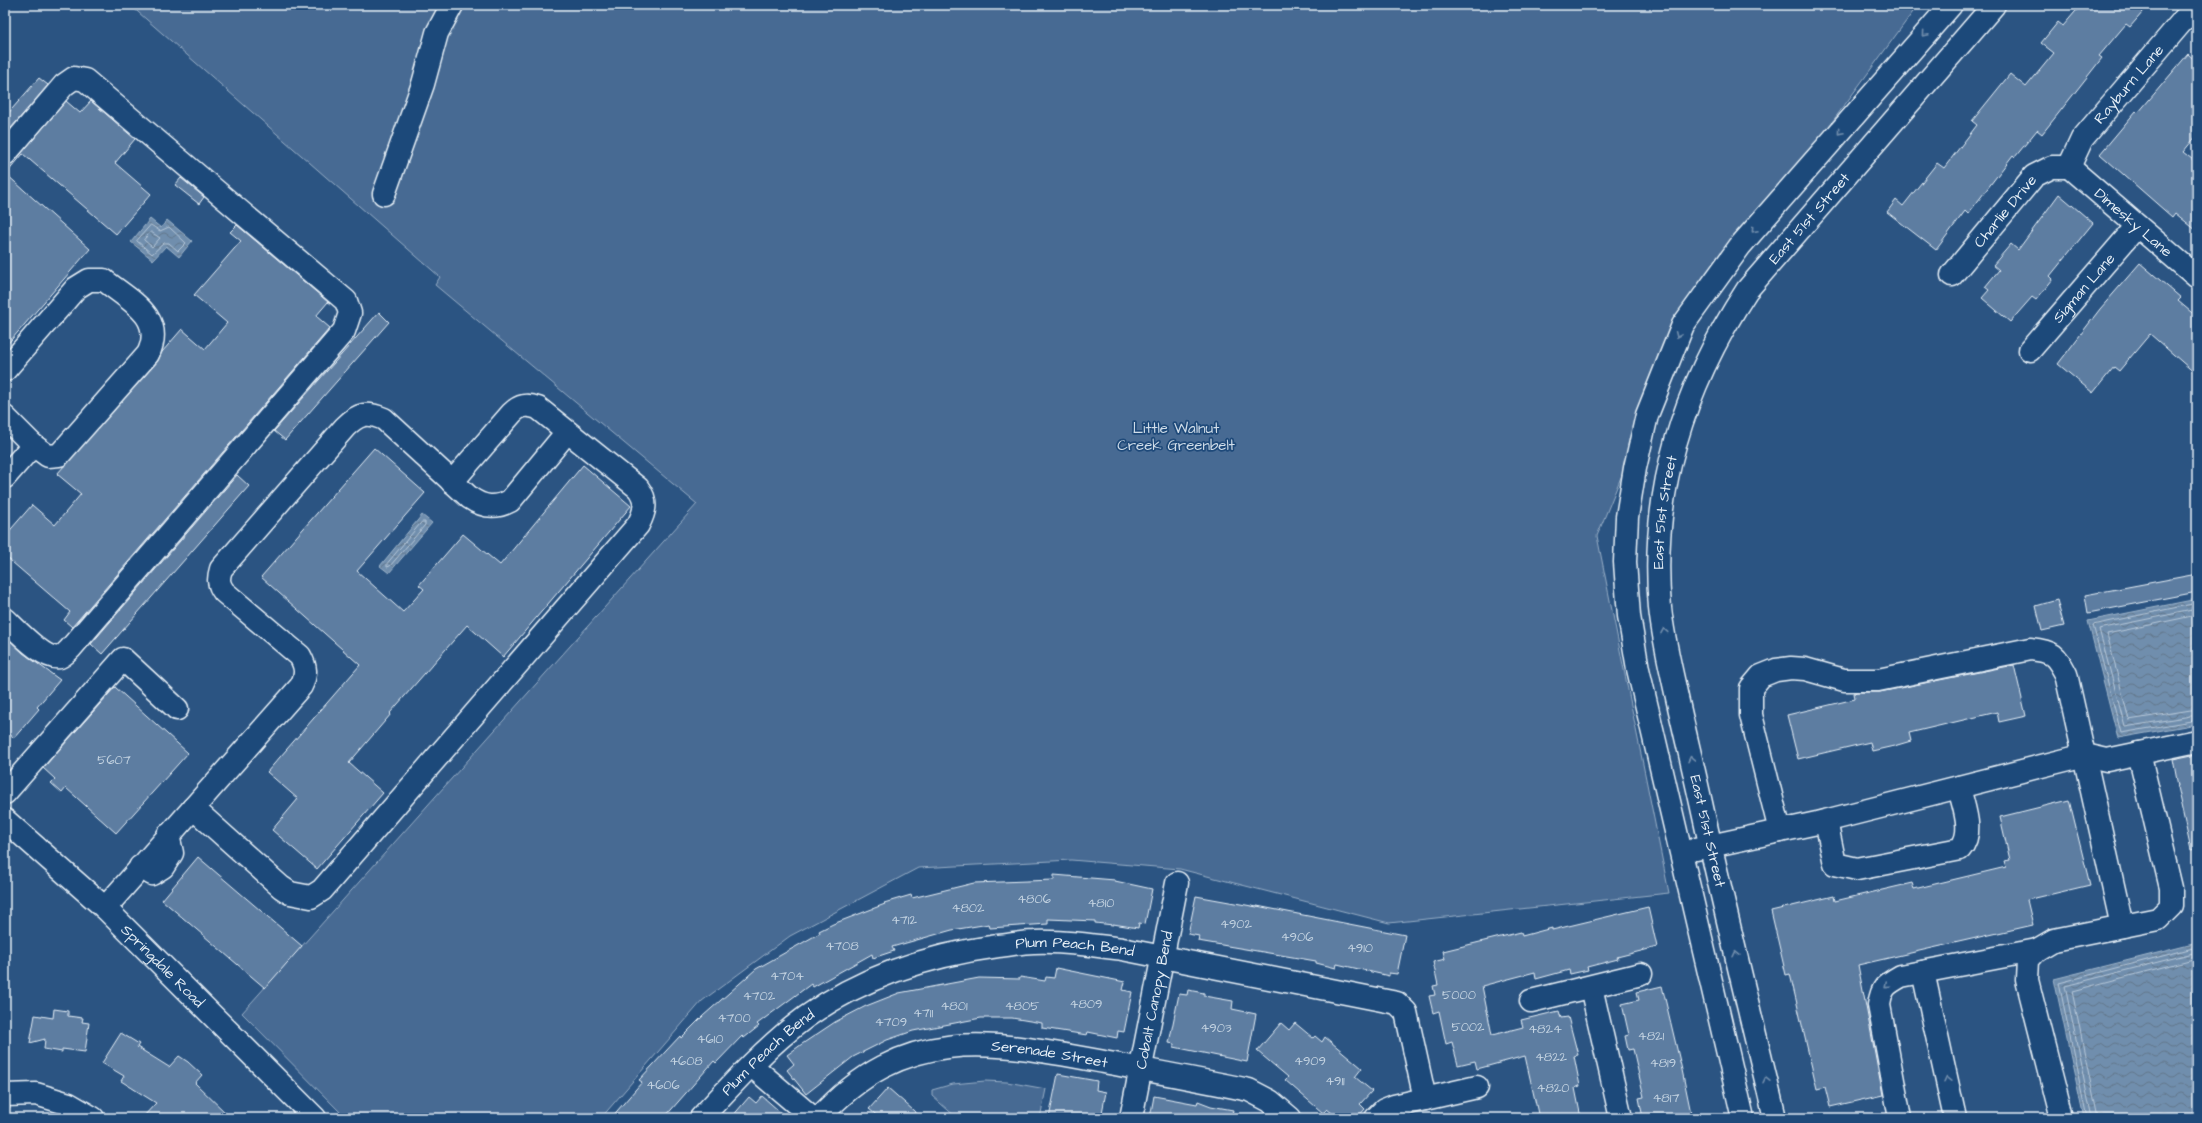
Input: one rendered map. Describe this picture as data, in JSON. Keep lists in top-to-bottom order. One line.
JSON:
{"streets":{"street":["Rayburn Lane","Charlie Drive","East 51st Street","Dimesky Lane","Sigman Lane","Plum Peach Bend","Springdale Road","Cobalt Canopy Bend","Serenade Street"]},"crossings":[["Rayburn Lane","Charlie Drive"],["Rayburn Lane","Dimesky Lane"],["Charlie Drive","Dimesky Lane"],["Dimesky Lane","Sigman Lane"],["Plum Peach Bend","Cobalt Canopy Bend"],["Cobalt Canopy Bend","Serenade Street"]],"parks":["Little Walnut Creek Greenbelt"],"house_numbers":["5607","4806","4810","4802","4712","4902","4906","4708","4910","4704","5000","4702","4809","4801","4805","4711","4700","4709","5002","4903","4824","4821","4610","4822","4608","4909","4819","4911","4606","4820","4817"]}
